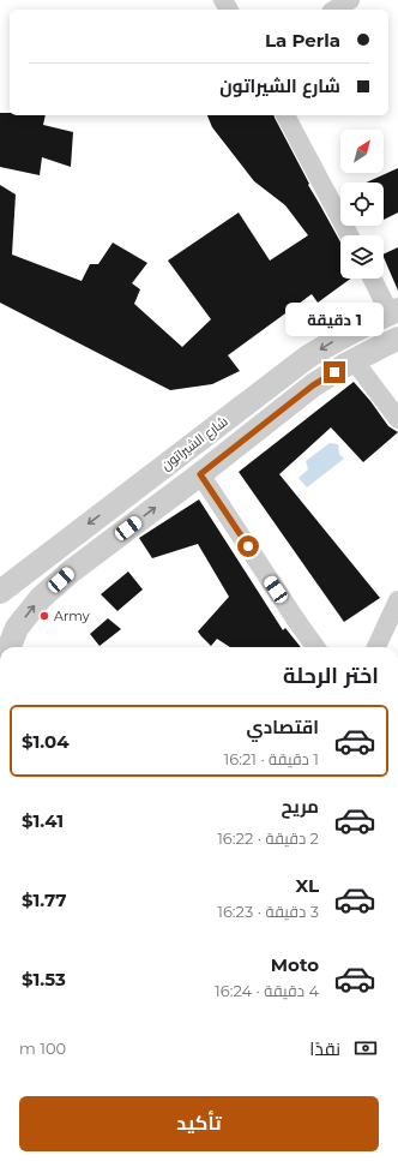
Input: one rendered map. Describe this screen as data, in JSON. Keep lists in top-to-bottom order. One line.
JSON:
{"streets":{"street":["شارع الشيراتون"]},"places":["Army"],"north":"top right","page":{"banner":["La Perla","شارع الشيراتون"],"bubble":"1 دقيقة","heading":"اختر الرحلة","list":[{"name":"اقتصادي","note":"1 دقيقة · 16:21","value":"$1.04"},{"name":"مريح","note":"2 دقيقة · 16:22","value":"$1.41"},{"name":"XL","note":"3 دقيقة · 16:23","value":"$1.77"},{"name":"Moto","note":"4 دقيقة · 16:24","value":"$1.53"}],"pay":["نقدًا","100 m"],"buttons":"تأكيد"}}
